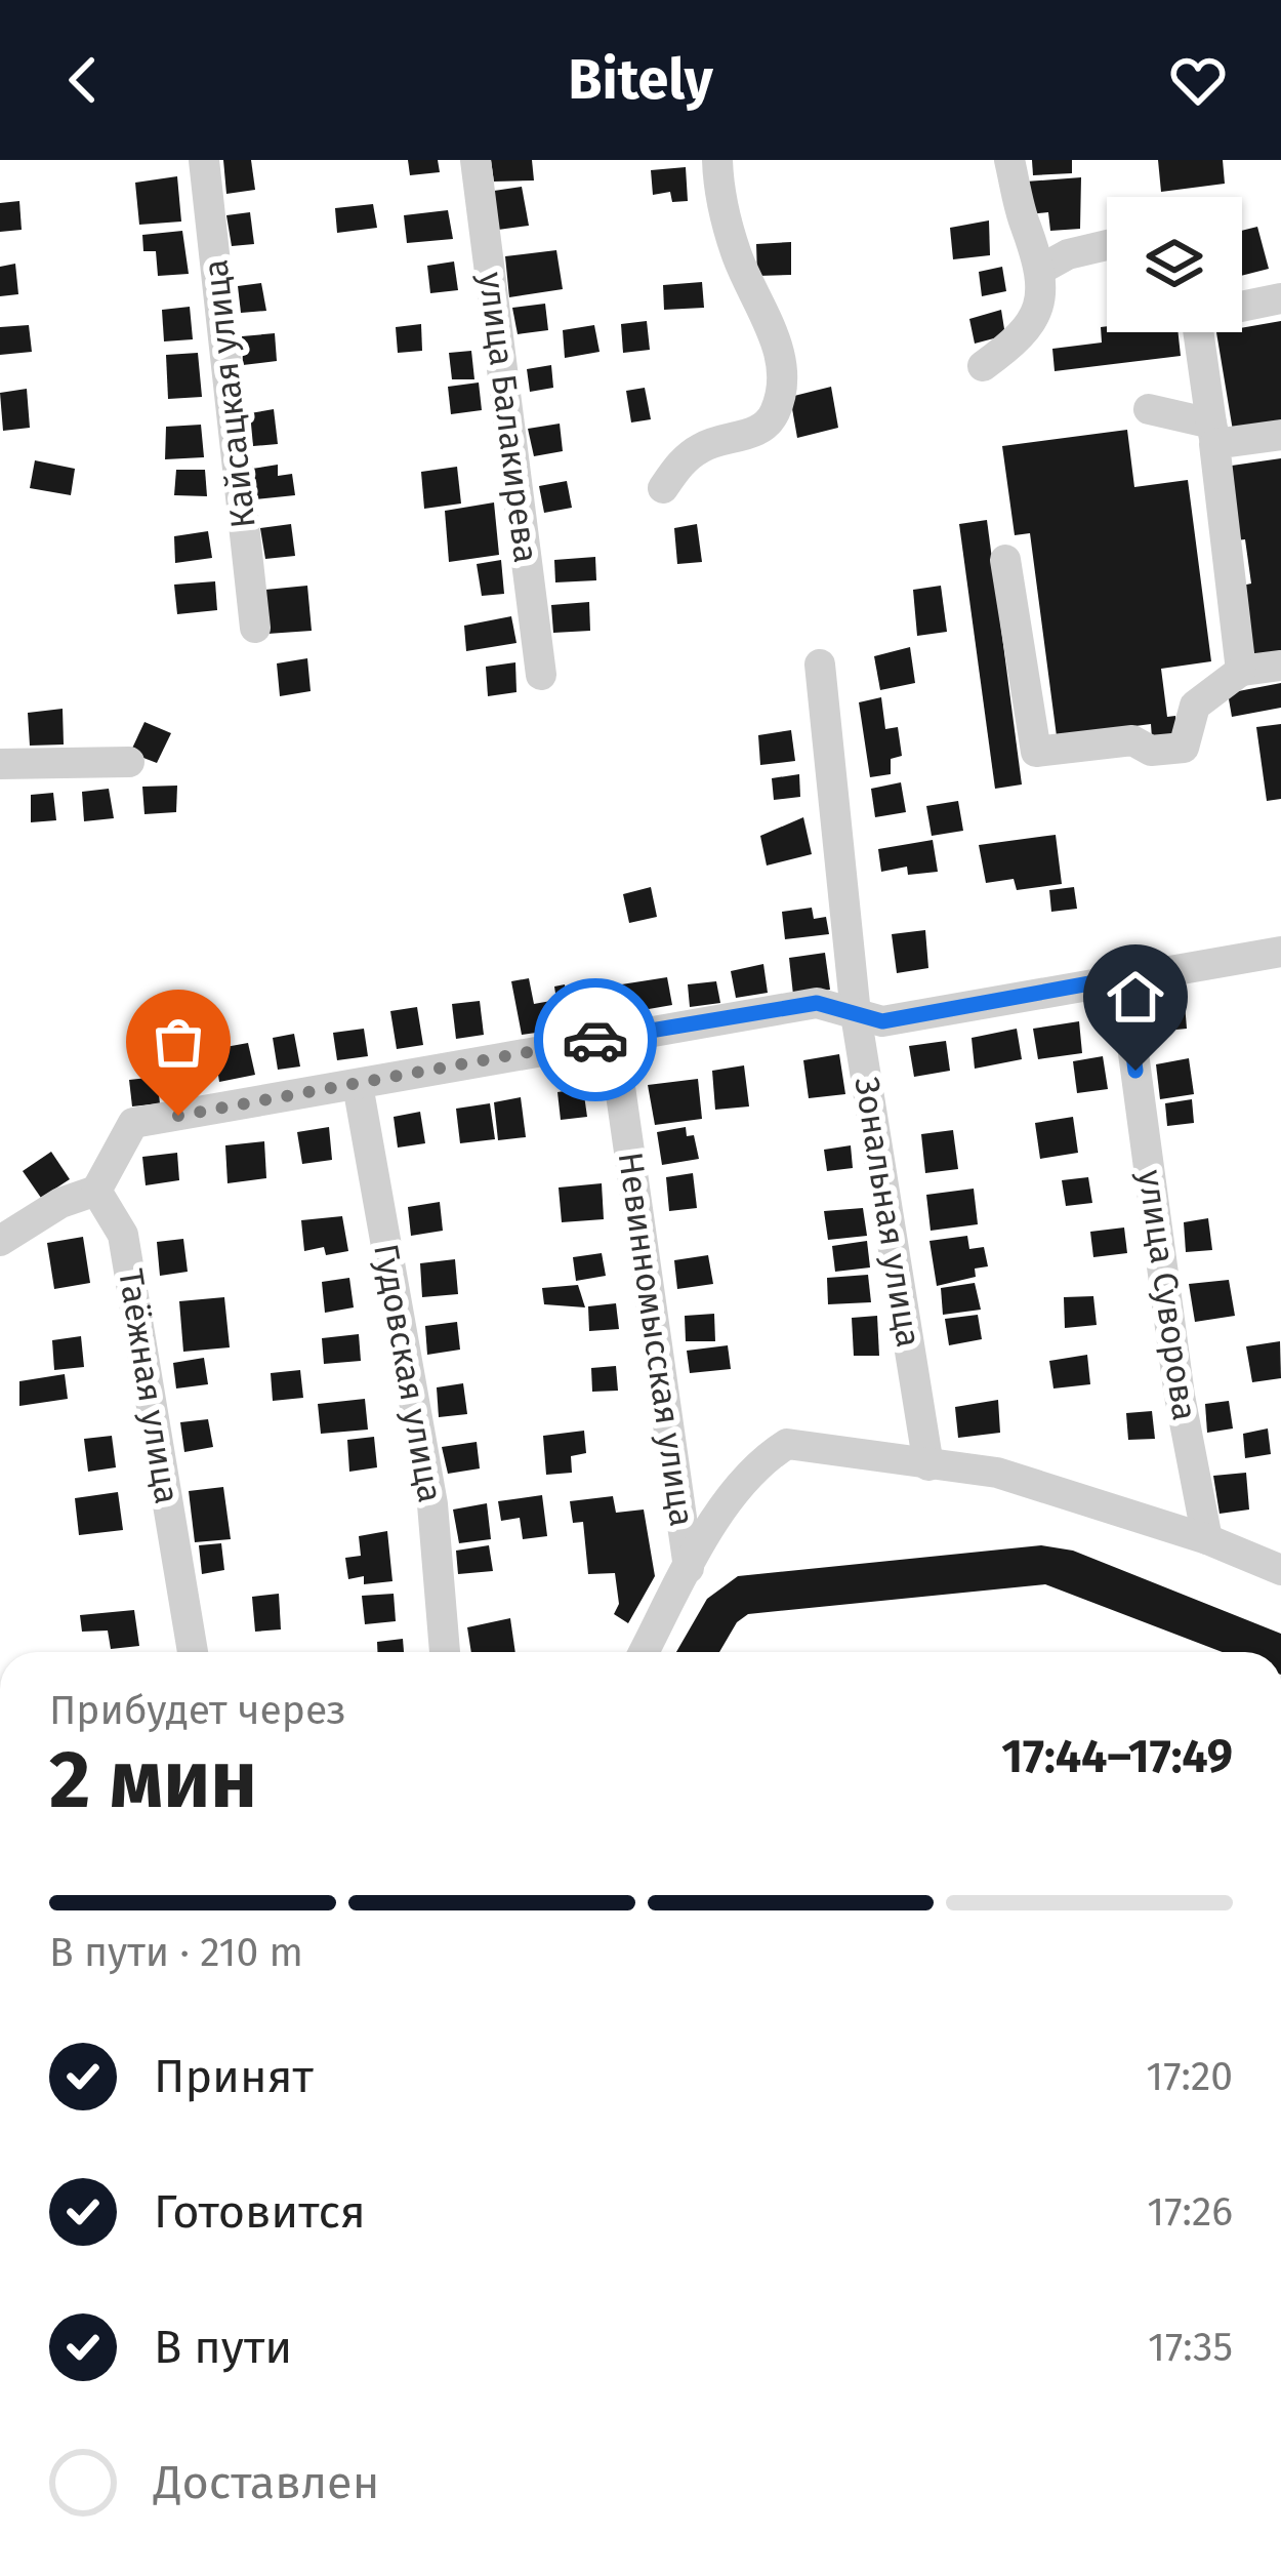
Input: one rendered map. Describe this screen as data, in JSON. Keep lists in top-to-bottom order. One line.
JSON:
{"streets":{"street":["Кайсацкая улица","улица Балакирева","Зональная улица","улица Суворова","Невинномысская улица","Гудовская улица","Таёжная улица"]},"page":{"header":"Bitely","heading":["2 мин","Прибудет через","17:44–17:49"],"bar":"В пути · 210 m","list":[["Принят","17:20"],["Готовится","17:26"],["В пути","17:35"],"Доставлен"]}}
